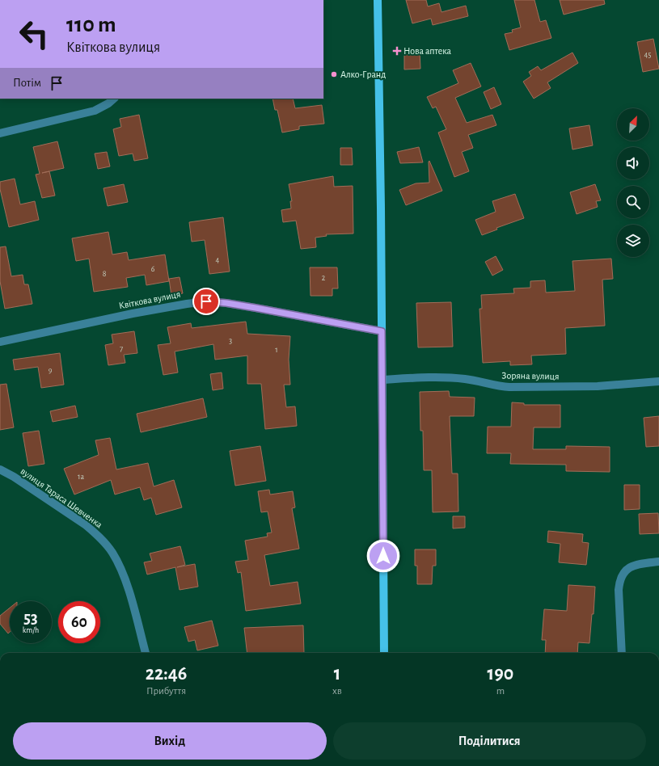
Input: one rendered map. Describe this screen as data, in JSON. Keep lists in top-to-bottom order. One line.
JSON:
{"streets":{"street":["Квіткова вулиця","Зоряна вулиця","вулиця Тараса Шевченка"]},"places":{"health":["Нова аптека"],"other":["Алко-Гранд"]},"house_numbers":["45","4","6","8","2","3","7","1","9","1а"],"north":"top right","page":{"turn":["110 m","Квіткова вулиця"],"then":"Потім","speed":"53 km/h","limit":"60","eta":["22:46","Прибуття","1","хв","190","m"],"buttons":["Вихід","Поділитися"]}}
